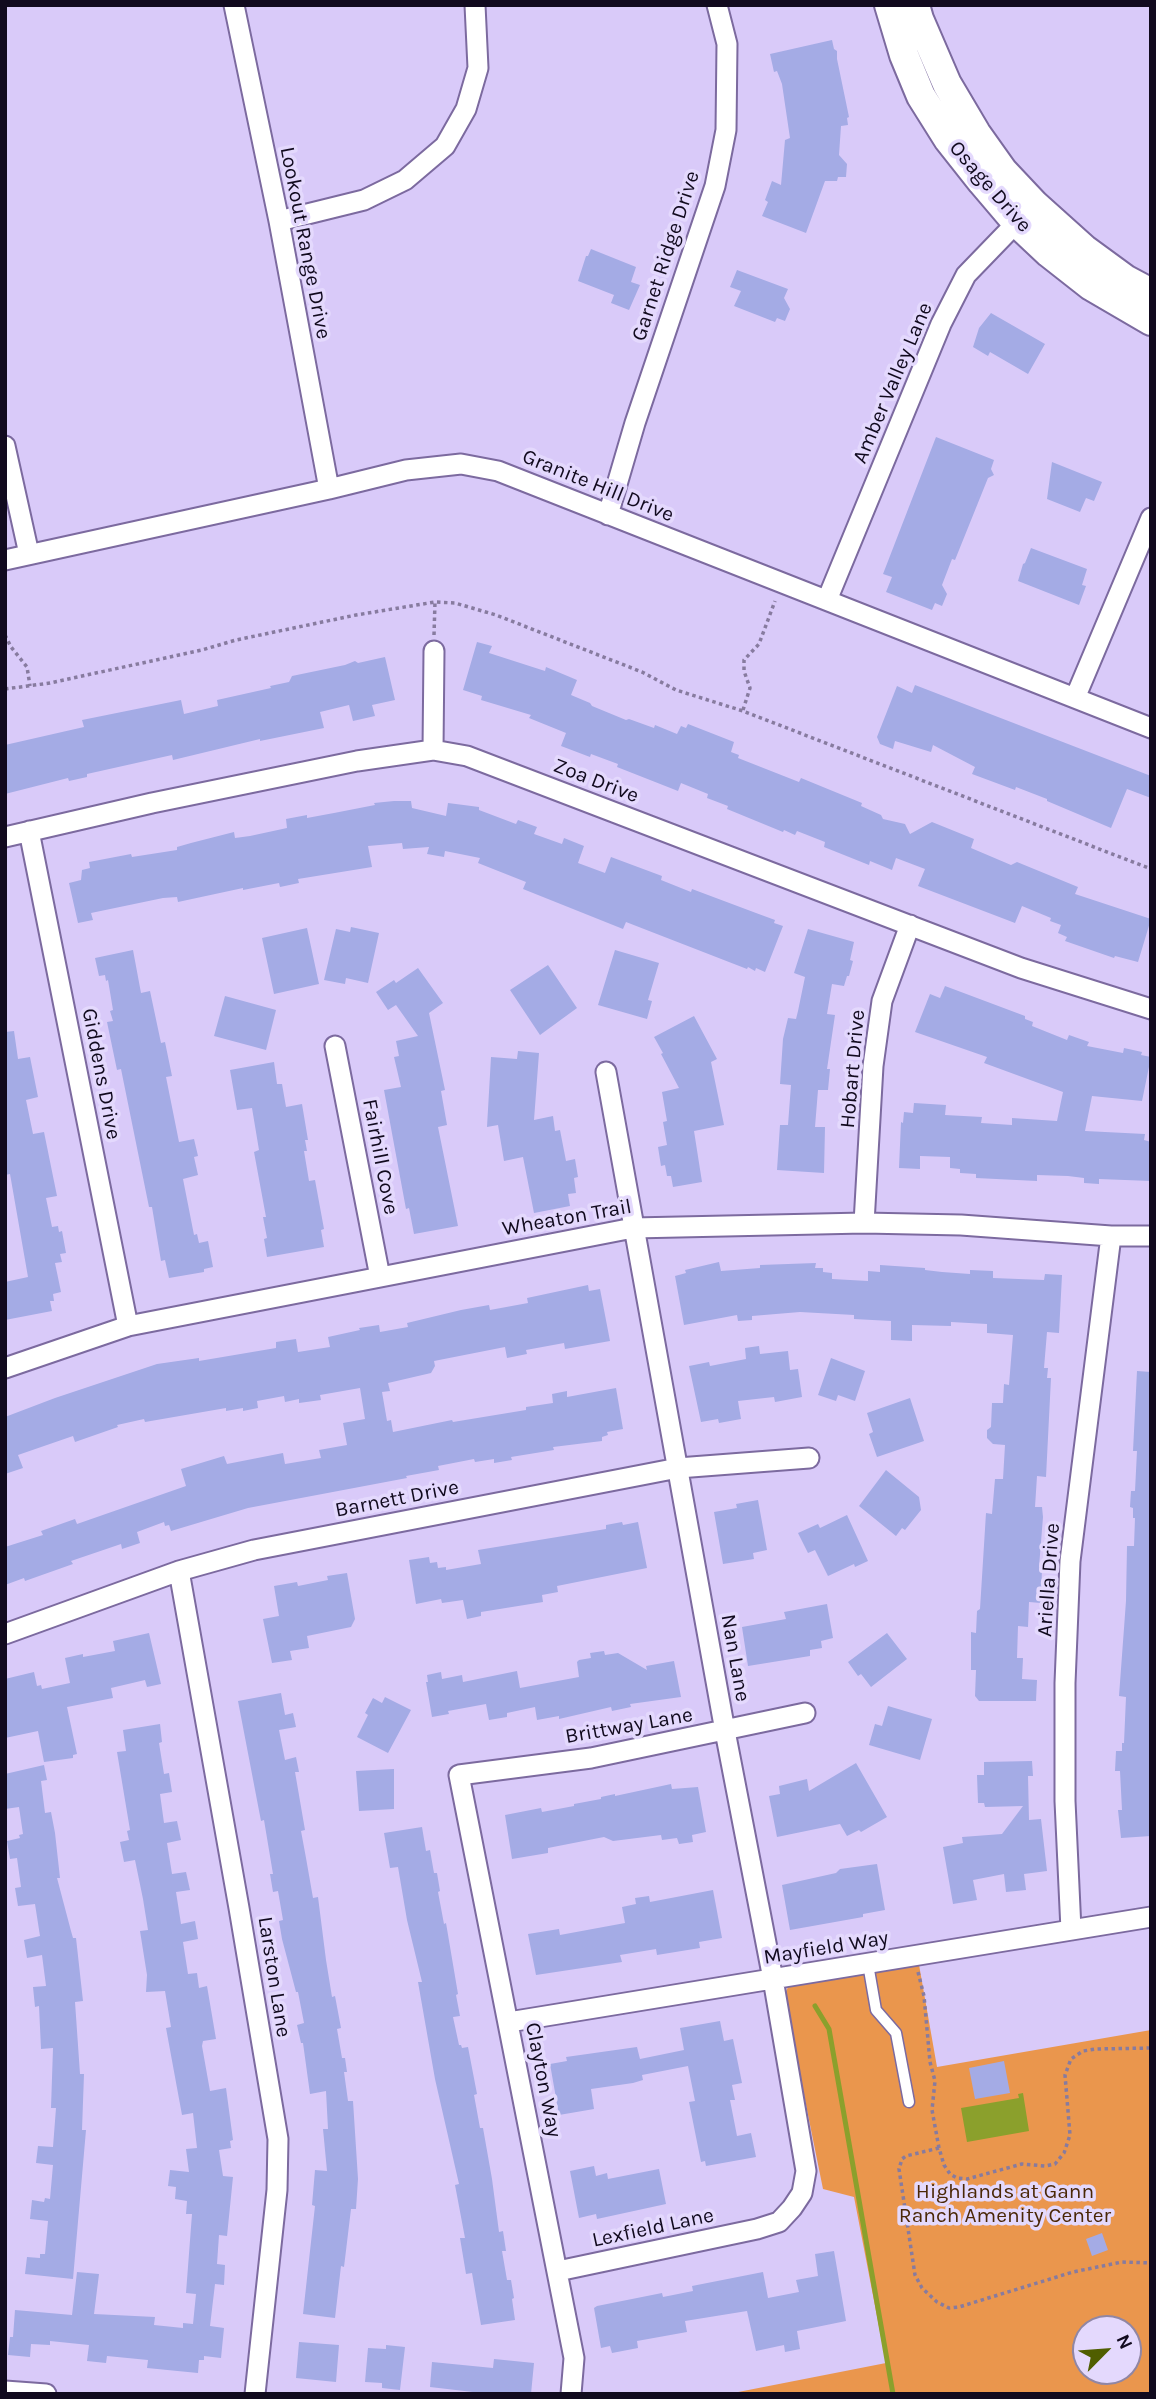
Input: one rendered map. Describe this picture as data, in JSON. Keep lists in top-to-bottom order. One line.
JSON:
{"streets":{"street":["Osage Drive","Lookout Range Drive","Garnet Ridge Drive","Amber Valley Lane","Granite Hill Drive","Zoa Drive","Hobart Drive","Giddens Drive","Fairhill Cove","Wheaton Trail","Barnett Drive","Ariella Drive","Nan Lane","Brittway Lane","Mayfield Way","Larston Lane","Clayton Way","Lexfield Lane"]},"crossings":[["Osage Drive","Amber Valley Lane"],["Lookout Range Drive","Granite Hill Drive"],["Garnet Ridge Drive","Granite Hill Drive"],["Amber Valley Lane","Granite Hill Drive"],["Zoa Drive","Hobart Drive"],["Zoa Drive","Giddens Drive"],["Hobart Drive","Wheaton Trail"],["Giddens Drive","Wheaton Trail"],["Fairhill Cove","Wheaton Trail"],["Wheaton Trail","Ariella Drive"],["Wheaton Trail","Nan Lane"],["Barnett Drive","Nan Lane"],["Barnett Drive","Larston Lane"],["Ariella Drive","Mayfield Way"],["Nan Lane","Brittway Lane"],["Nan Lane","Mayfield Way"],["Nan Lane","Lexfield Lane"],["Brittway Lane","Clayton Way"],["Mayfield Way","Clayton Way"],["Clayton Way","Lexfield Lane"]],"parks":["Highlands at Gann Ranch Amenity Center"],"north":"top right"}
